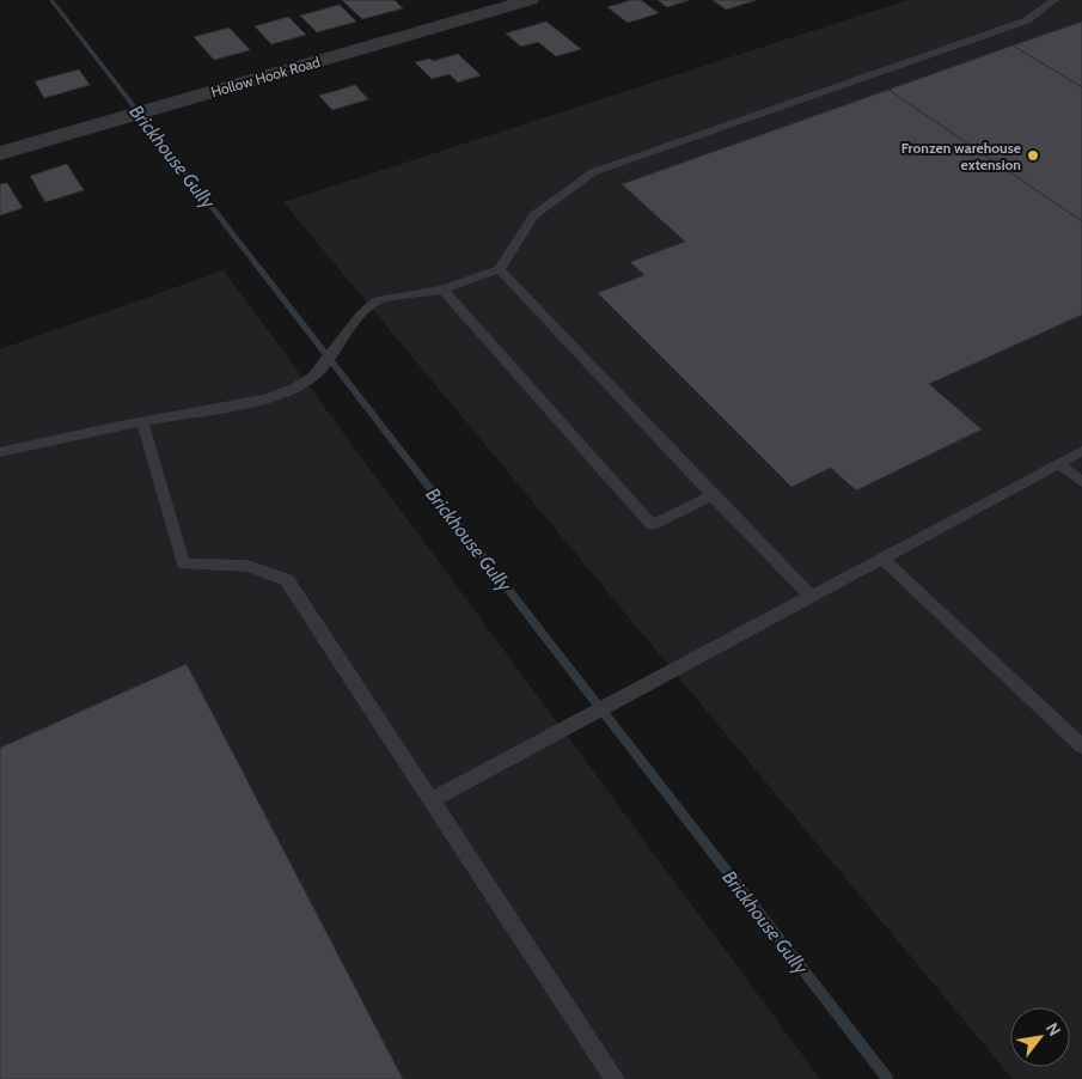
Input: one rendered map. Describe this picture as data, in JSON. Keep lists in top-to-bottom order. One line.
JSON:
{"streets":{"street":["Hollow Hook Road"]},"water":["Brickhouse Gully"],"places":["Fronzen warehouse extension"],"north":"top right"}
